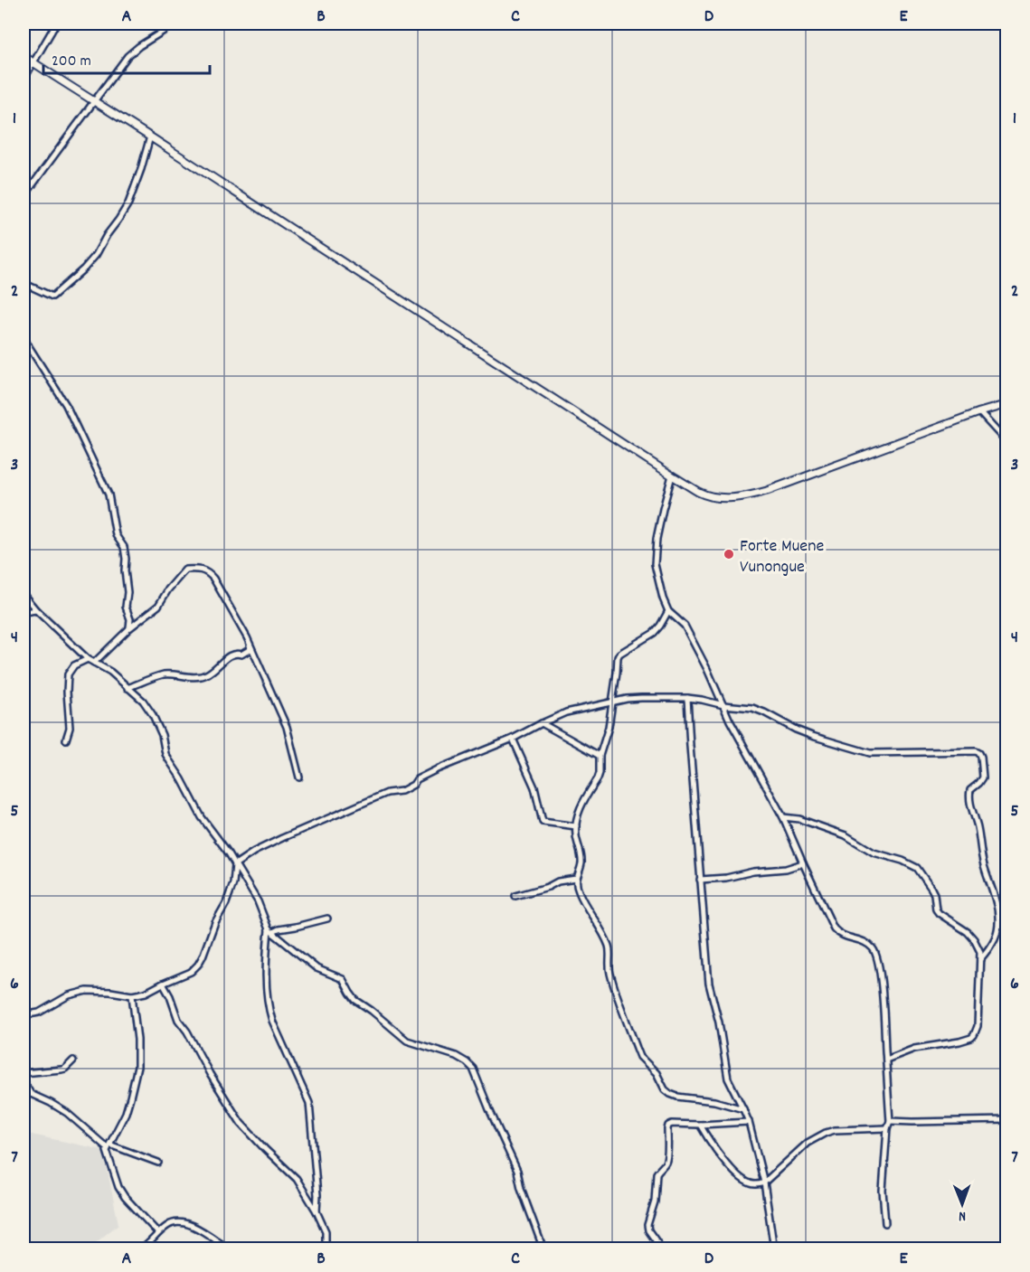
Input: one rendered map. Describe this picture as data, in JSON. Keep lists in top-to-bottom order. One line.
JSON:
{"places":["Forte Muene Vunongue"],"scale_bar":"200 m","north":"bottom","grid":{"columns":["A","B","C","D","E"],"rows":["1","2","3","4","5","6","7"]}}
